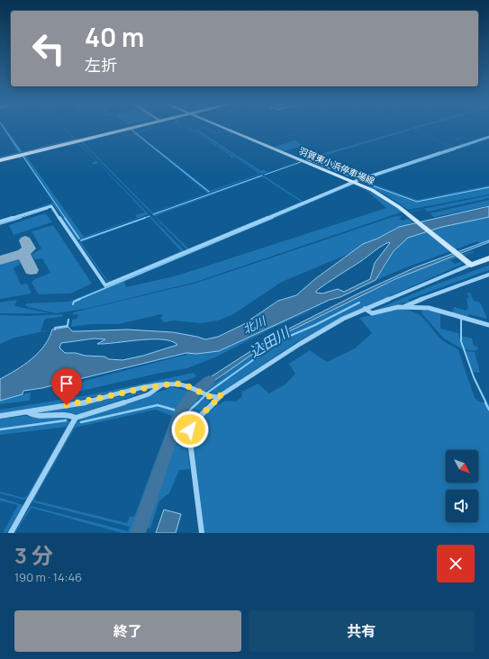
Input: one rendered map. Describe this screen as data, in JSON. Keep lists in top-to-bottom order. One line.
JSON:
{"streets":{"main road":["羽賀東小浜停車場線"]},"water":["北川","込田川"],"north":"bottom right","page":{"turn":["40 m","左折"],"heading":["3 分","190 m · 14:46"],"buttons":["終了","共有"]}}
